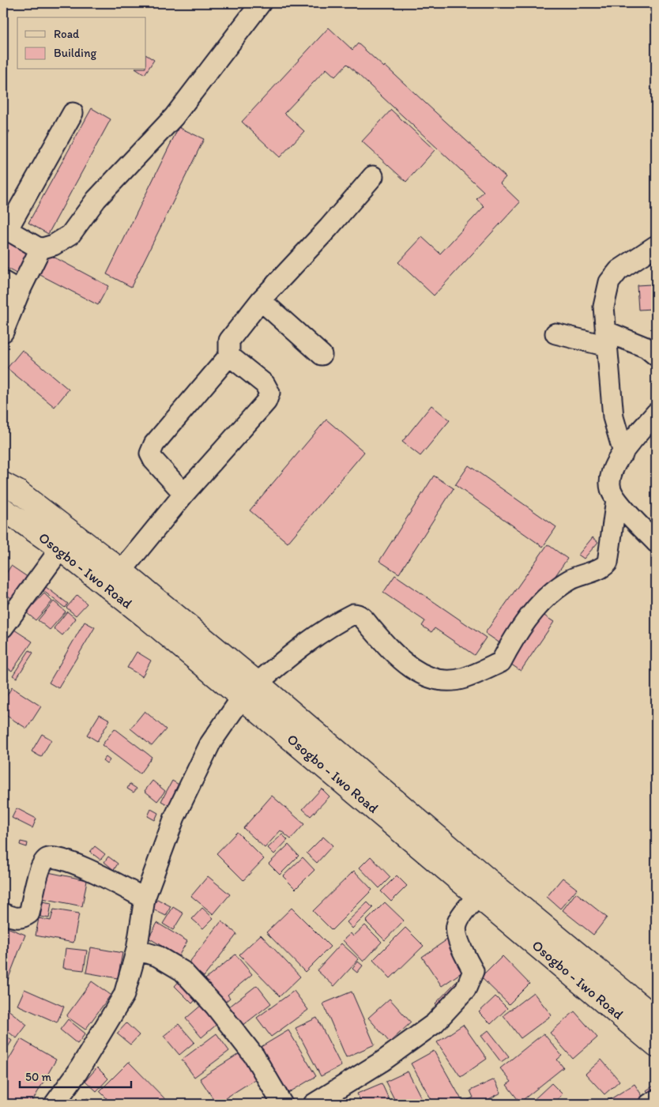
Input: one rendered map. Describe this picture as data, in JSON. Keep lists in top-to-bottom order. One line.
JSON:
{"streets":{"main road":["Osogbo - Iwo Road"]},"legend":["Road","Building"],"scale_bar":"50 m"}
